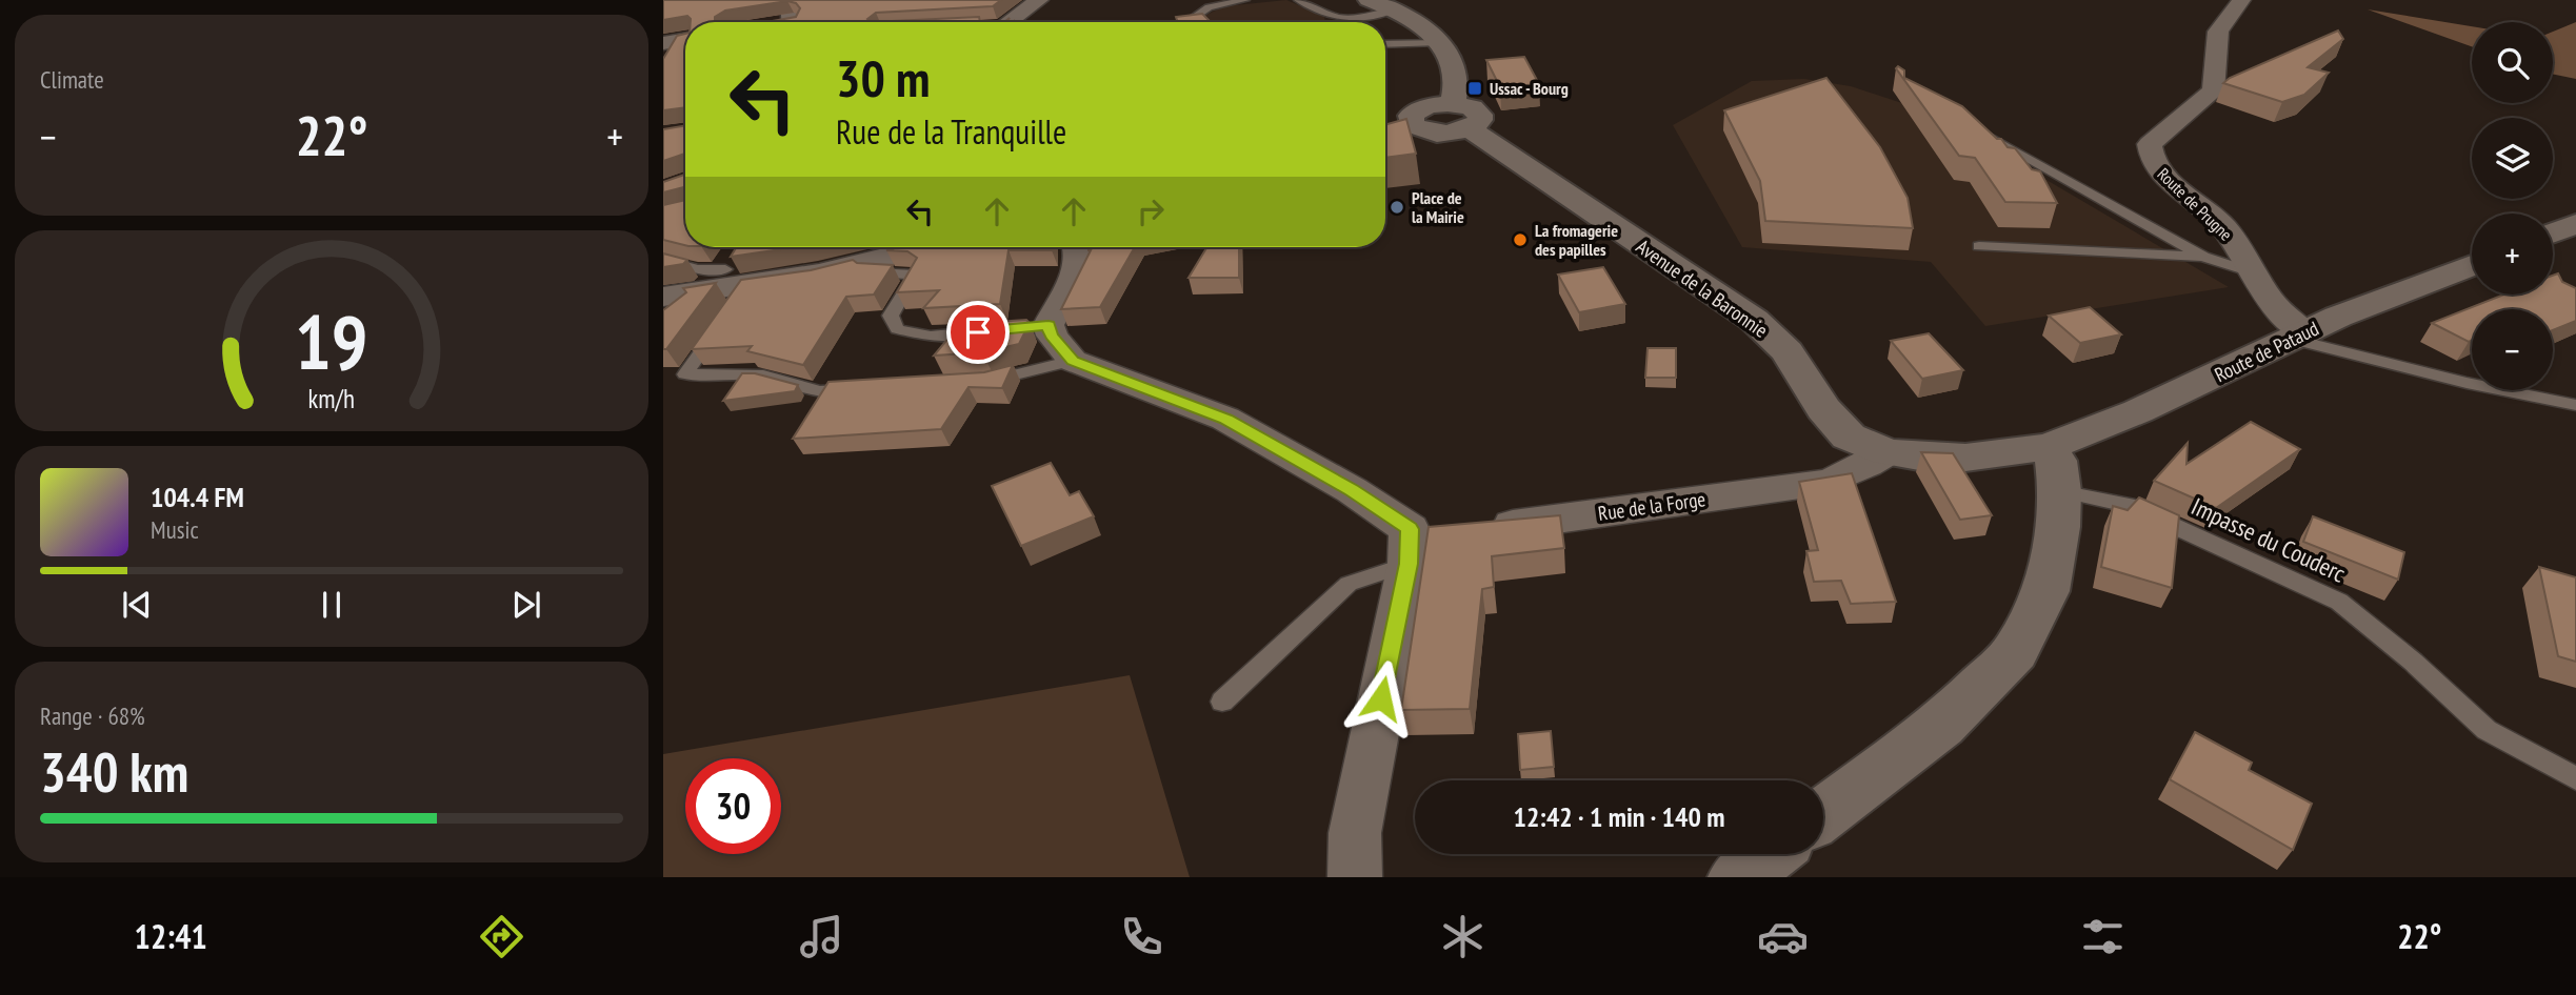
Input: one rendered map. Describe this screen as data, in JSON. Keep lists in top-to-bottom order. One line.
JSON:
{"streets":{"street":["Route de Prugne","Avenue de la Baronnie","Route de Pataud","Rue de la Forge"],"lane":["Impasse du Couderc"]},"crossings":[["Route de Prugne","Route de Pataud"],["Avenue de la Baronnie","Route de Pataud"],["Avenue de la Baronnie","Rue de la Forge"],["Avenue de la Baronnie","Impasse du Couderc"],["Route de Pataud","Impasse du Couderc"]],"places":{"transit":["Ussac - Bourg"],"other":["Place de la Mairie","La fromagerie des papilles"]},"page":{"tile":["Climate",["Range · 68%","340 km"]],"map_buttons":["+","−"],"turn":["30 m","Rue de la Tranquille"],"heat":["−","22°","+"],"song":["104.4 FM","Music"],"limit":"30","trip":"12:42 · 1 min · 140 m","tabs":["12:41","22°"],"gauge":["19","km/h"]}}
